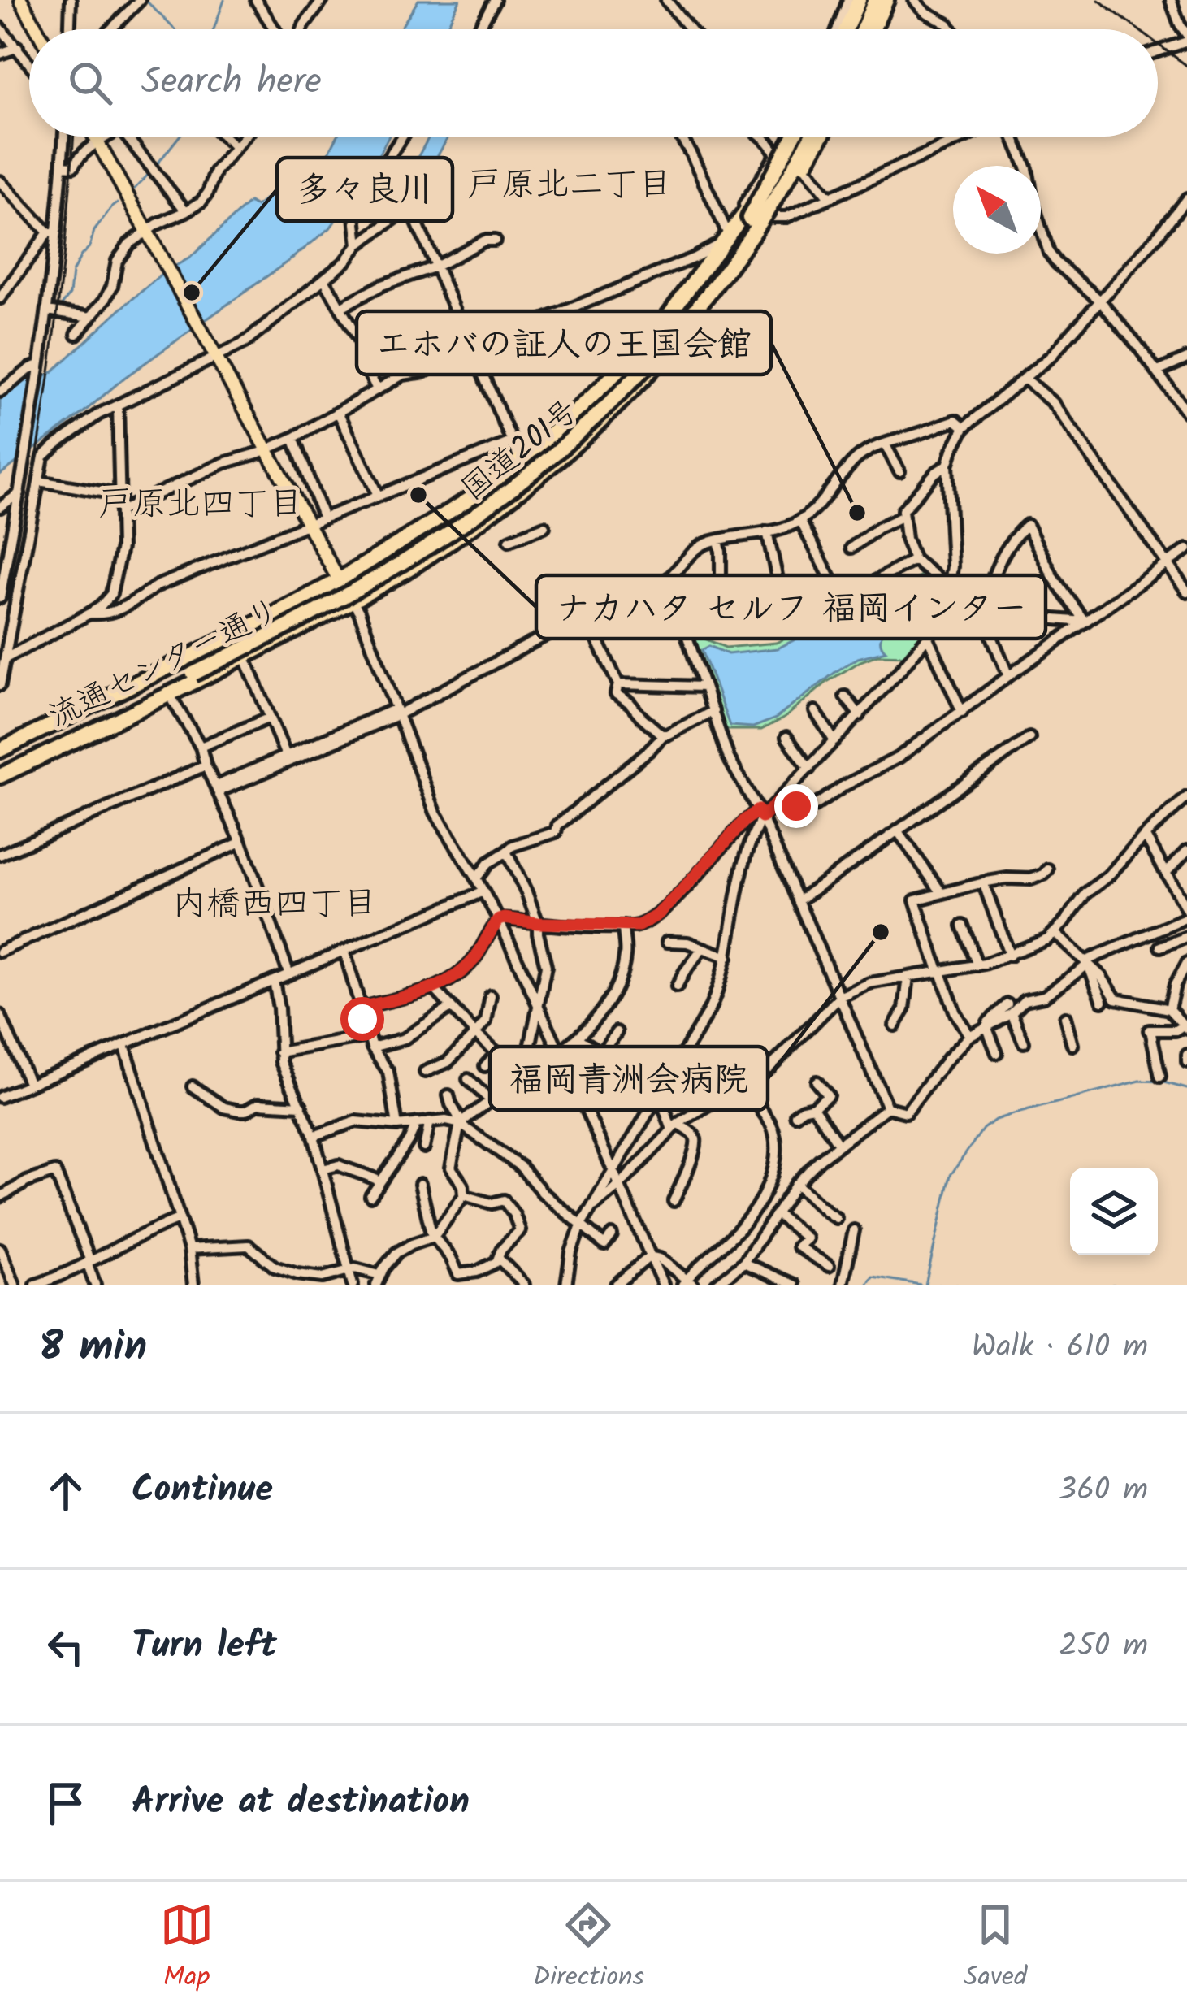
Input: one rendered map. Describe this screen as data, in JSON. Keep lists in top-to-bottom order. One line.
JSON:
{"streets":{"highway":["国道201号","流通センター通り"]},"crossings":[["国道201号","流通センター通り"]],"districts":["戸原北二丁目","戸原北四丁目","内橋西四丁目"],"places":["多々良川","ナカハタ セルフ 福岡インター","エホバの証人の王国会館","福岡青洲会病院"],"north":"top left","page":{"search":"Search here","heading":["8 min","Walk · 610 m"],"list":[["Continue","360 m"],["Turn left","250 m"],"Arrive at destination"],"nav":["Map","Directions","Saved"]}}
